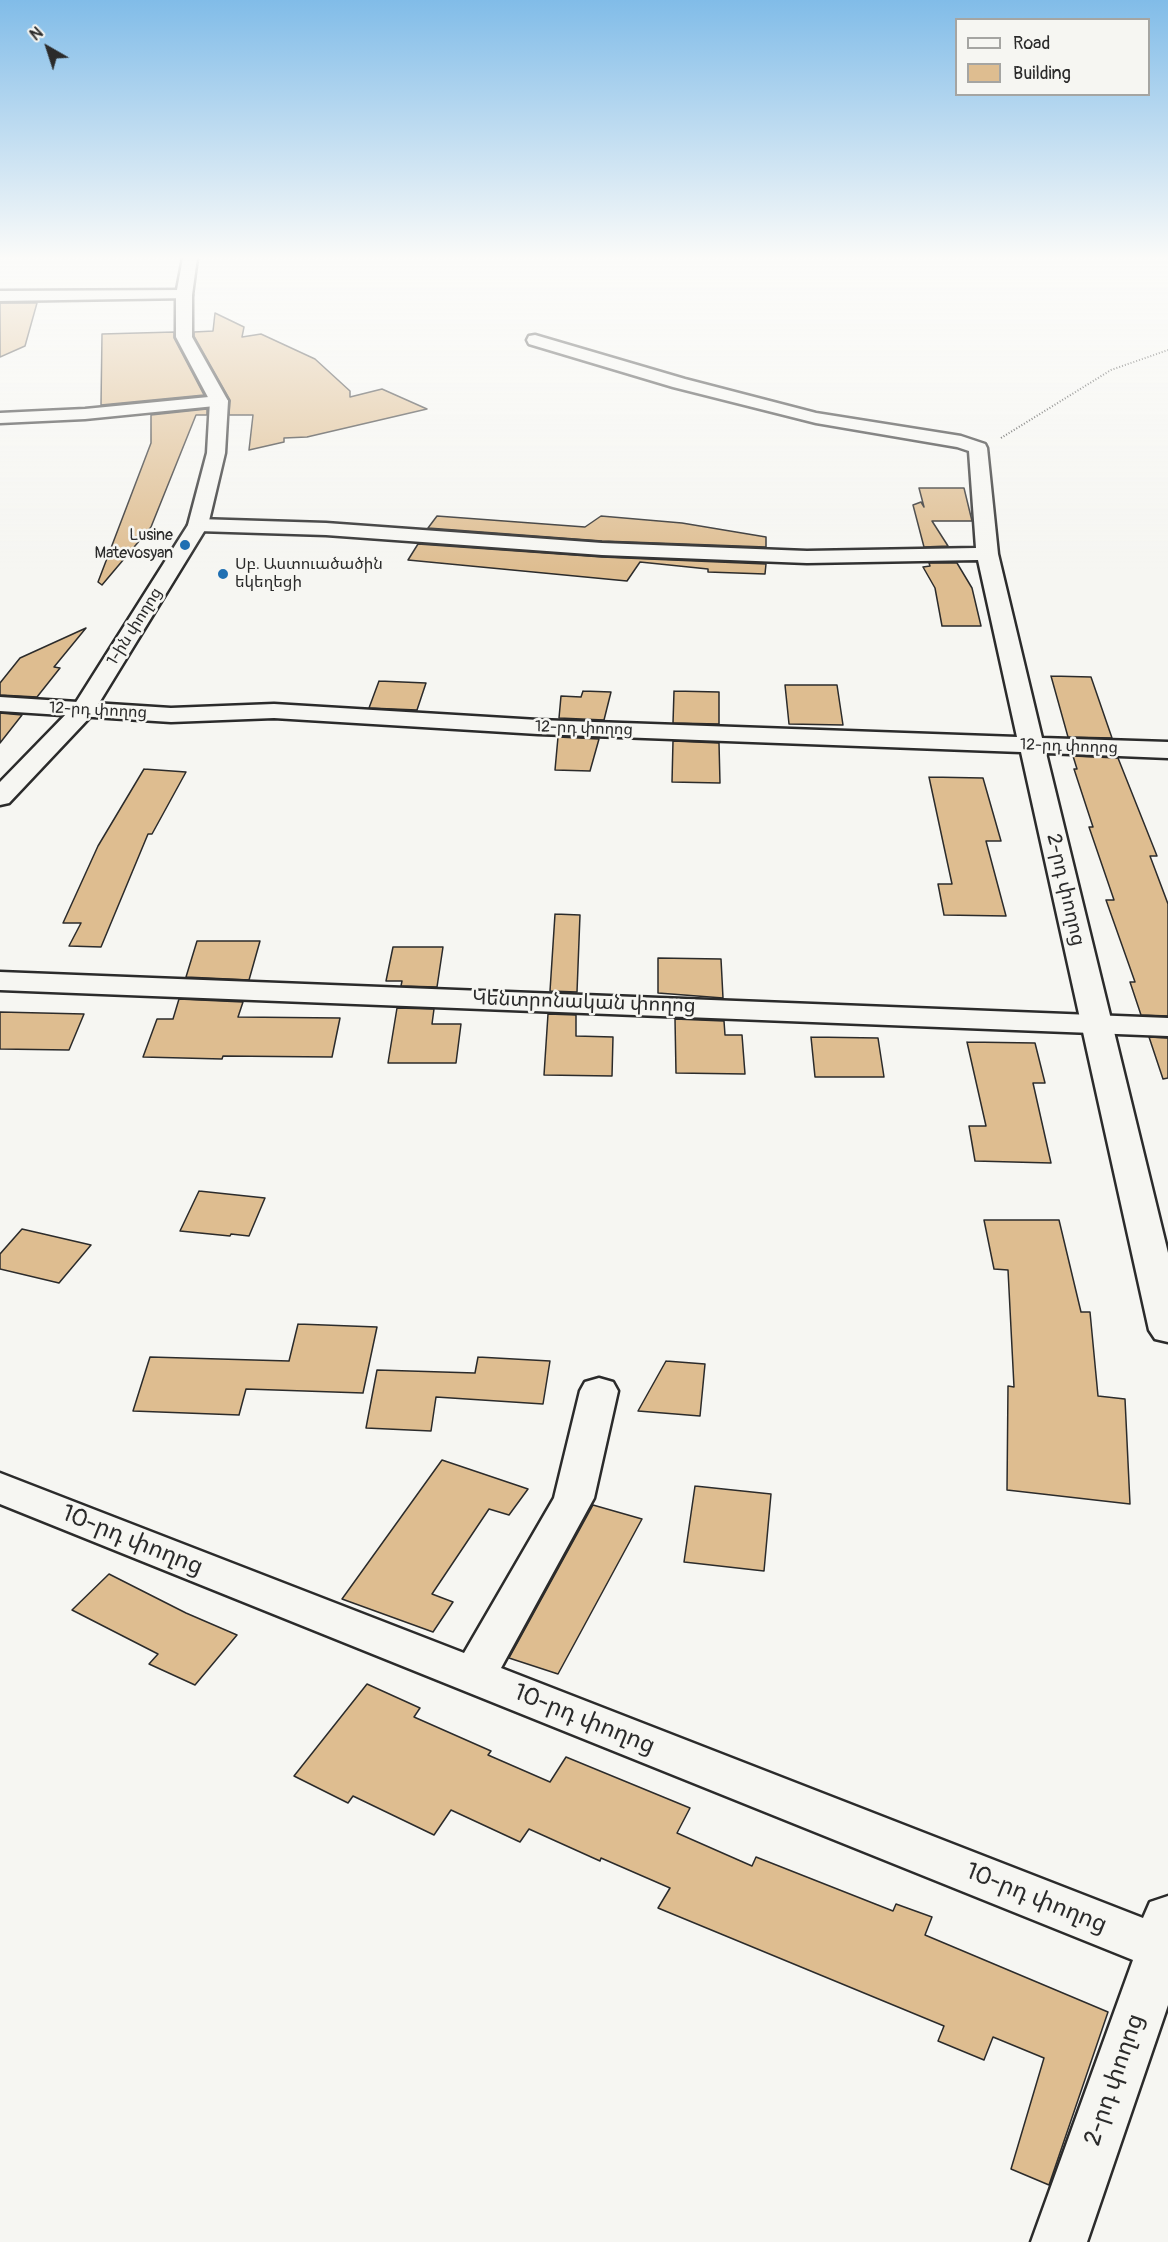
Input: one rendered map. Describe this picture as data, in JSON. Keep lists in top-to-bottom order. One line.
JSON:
{"streets":{"street":["1-ին փողոց","12-րդ փողոց","2-րդ փողոց","Կենտրոնական փողոց","10-րդ փողոց"]},"crossings":[["1-ին փողոց","12-րդ փողոց"],["12-րդ փողոց","2-րդ փողոց"],["2-րդ փողոց","Կենտրոնական փողոց"],["2-րդ փողոց","10-րդ փողոց"]],"places":["Lusine Matevosyan","Սբ. Աստուածածին եկեղեցի"],"legend":["Road","Building"],"north":"top left"}
